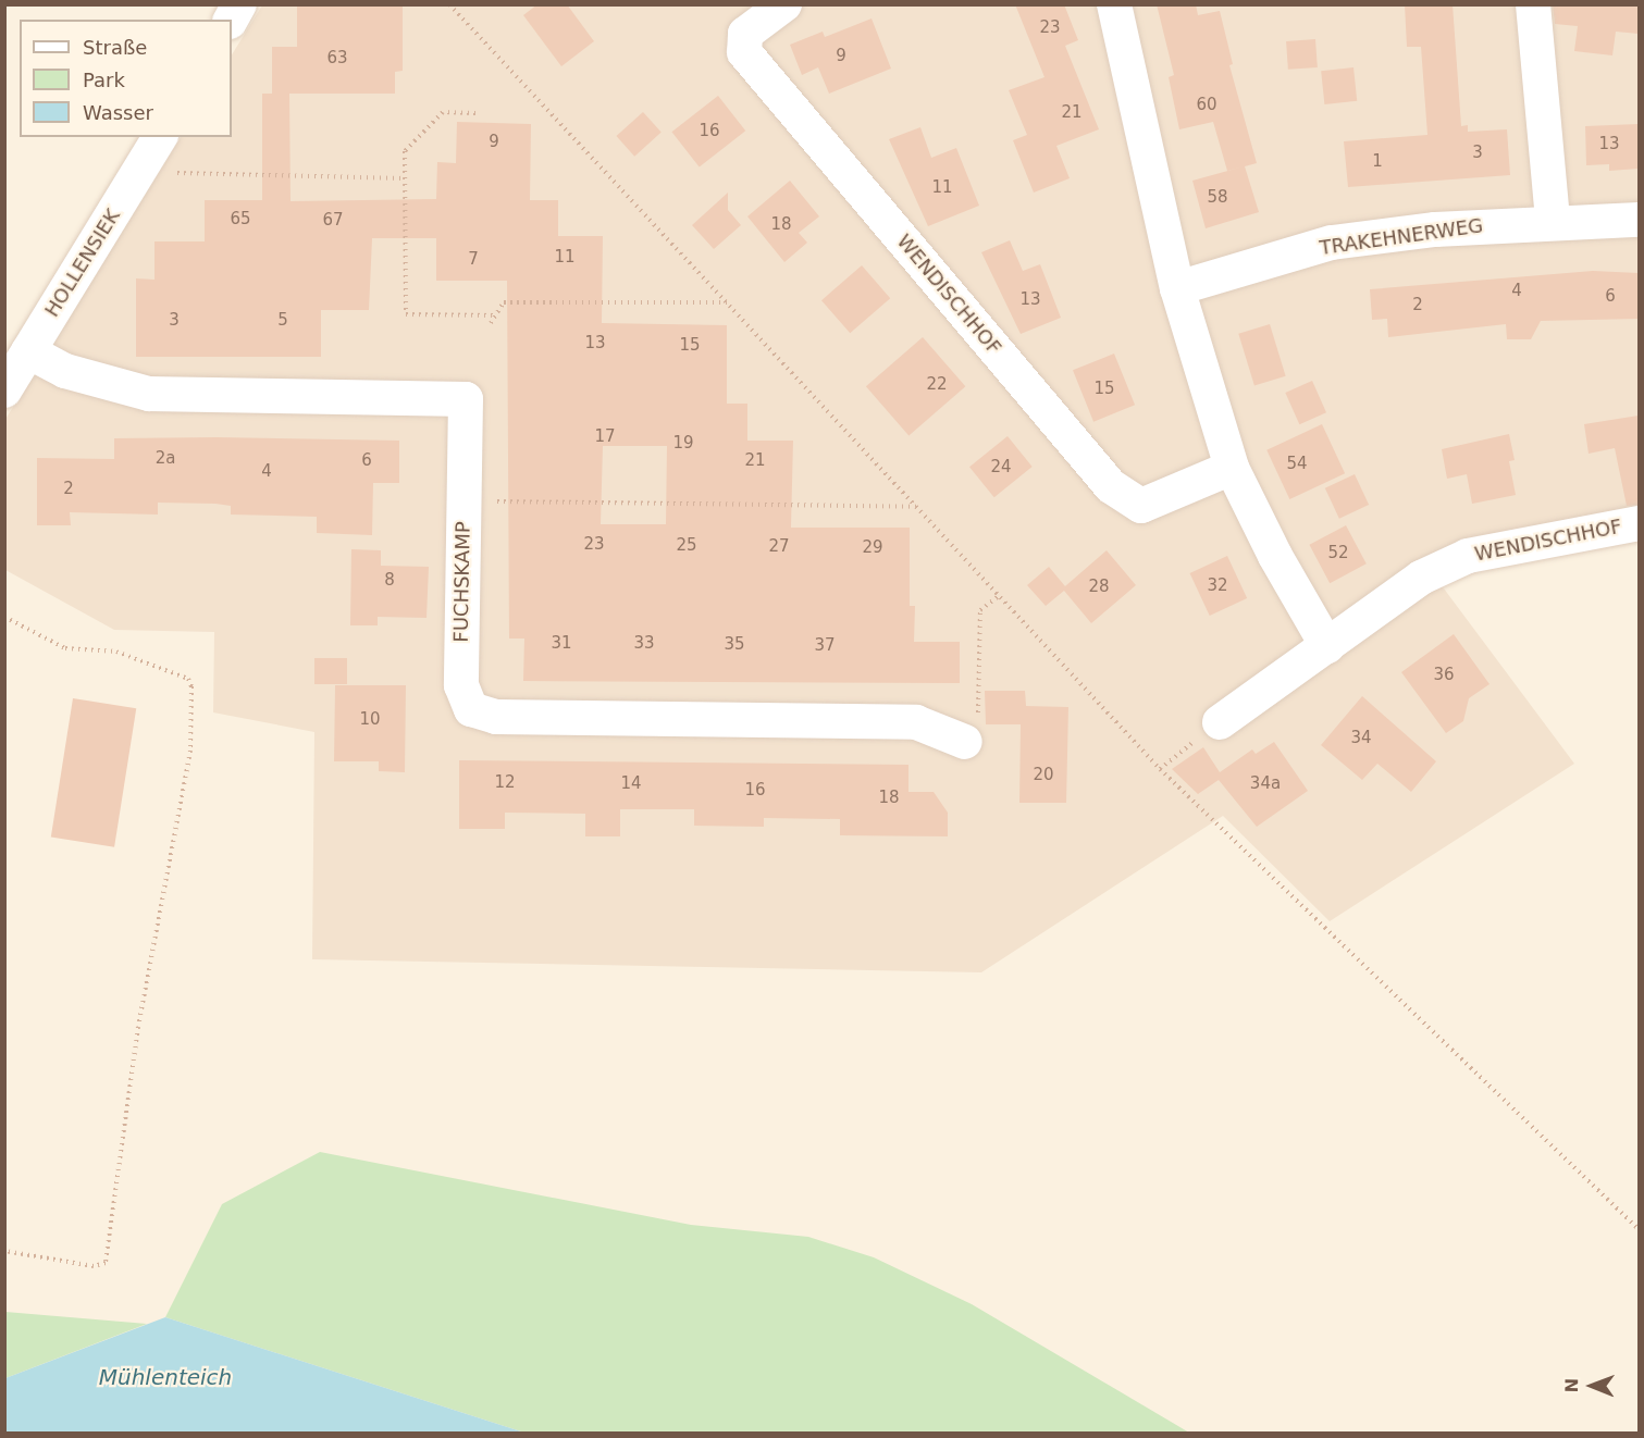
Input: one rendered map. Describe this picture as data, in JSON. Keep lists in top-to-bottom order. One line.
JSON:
{"streets":{"street":["TRAKEHNERWEG","HOLLENSIEK","WENDISCHHOF","FUCHSKAMP"]},"crossings":[["HOLLENSIEK","FUCHSKAMP"]],"water":["Mühlenteich"],"house_numbers":["23","9","63","60","21","16","9","13","3","1","11","58","65","67","18","11","7","4","6","13","2","3","5","13","15","22","15","17","19","2a","6","21","54","24","4","2","23","25","27","29","52","8","32","28","31","33","35","37","36","10","34","20","12","14","34a","16","18"],"legend":["Straße","Park","Wasser"],"north":"left"}
